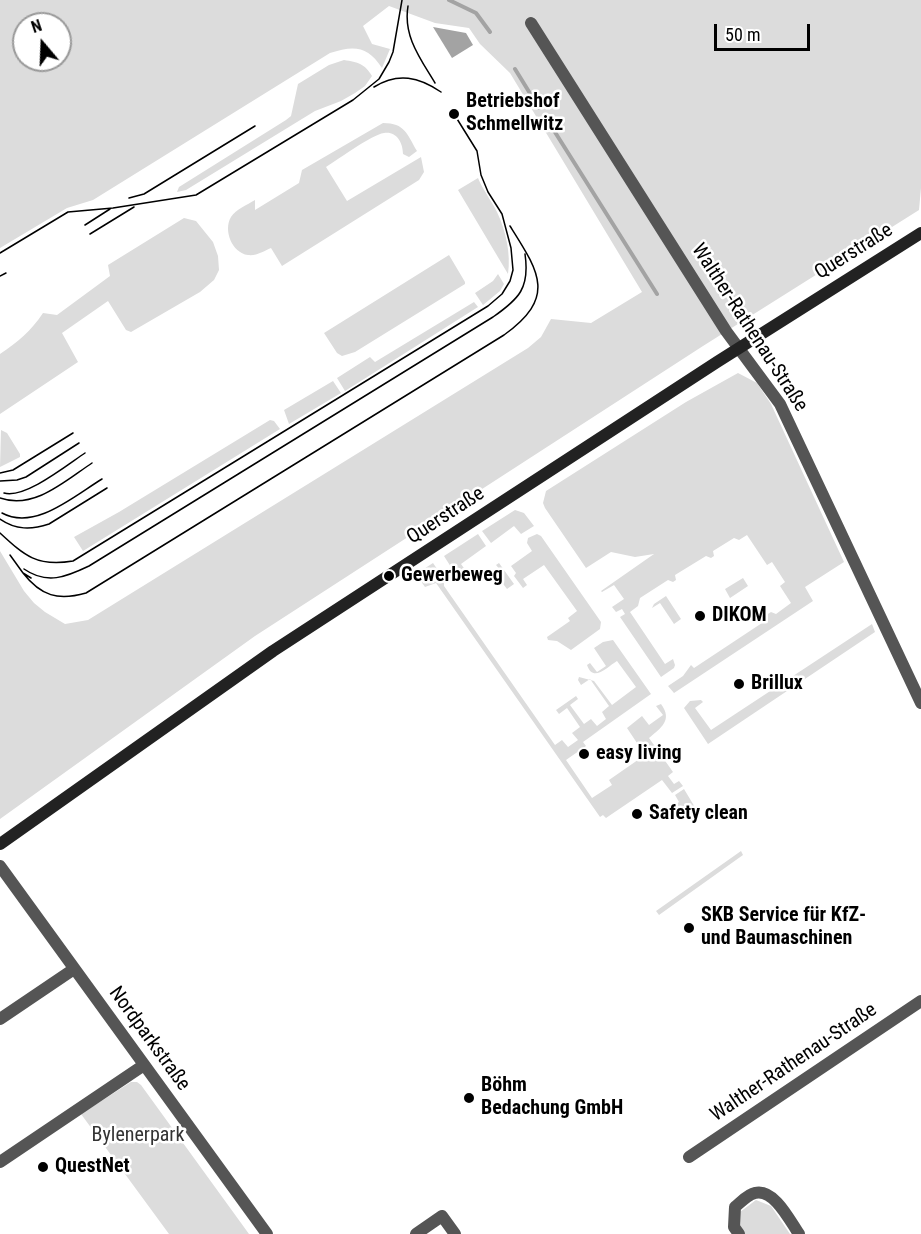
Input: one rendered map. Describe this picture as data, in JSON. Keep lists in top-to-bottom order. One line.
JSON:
{"streets":{"street":["Querstraße","Walther-Rathenau-Straße","Nordparkstraße"]},"crossings":[["Querstraße","Walther-Rathenau-Straße"]],"parks":["Bylenerpark"],"places":["Betriebshof Schmellwitz","Gewerbeweg","DIKOM","Brillux","easy living","Safety clean","SKB Service für KfZ- und Baumaschinen","Böhm Bedachung GmbH","QuestNet"],"scale_bar":"50 m","north":"top"}
